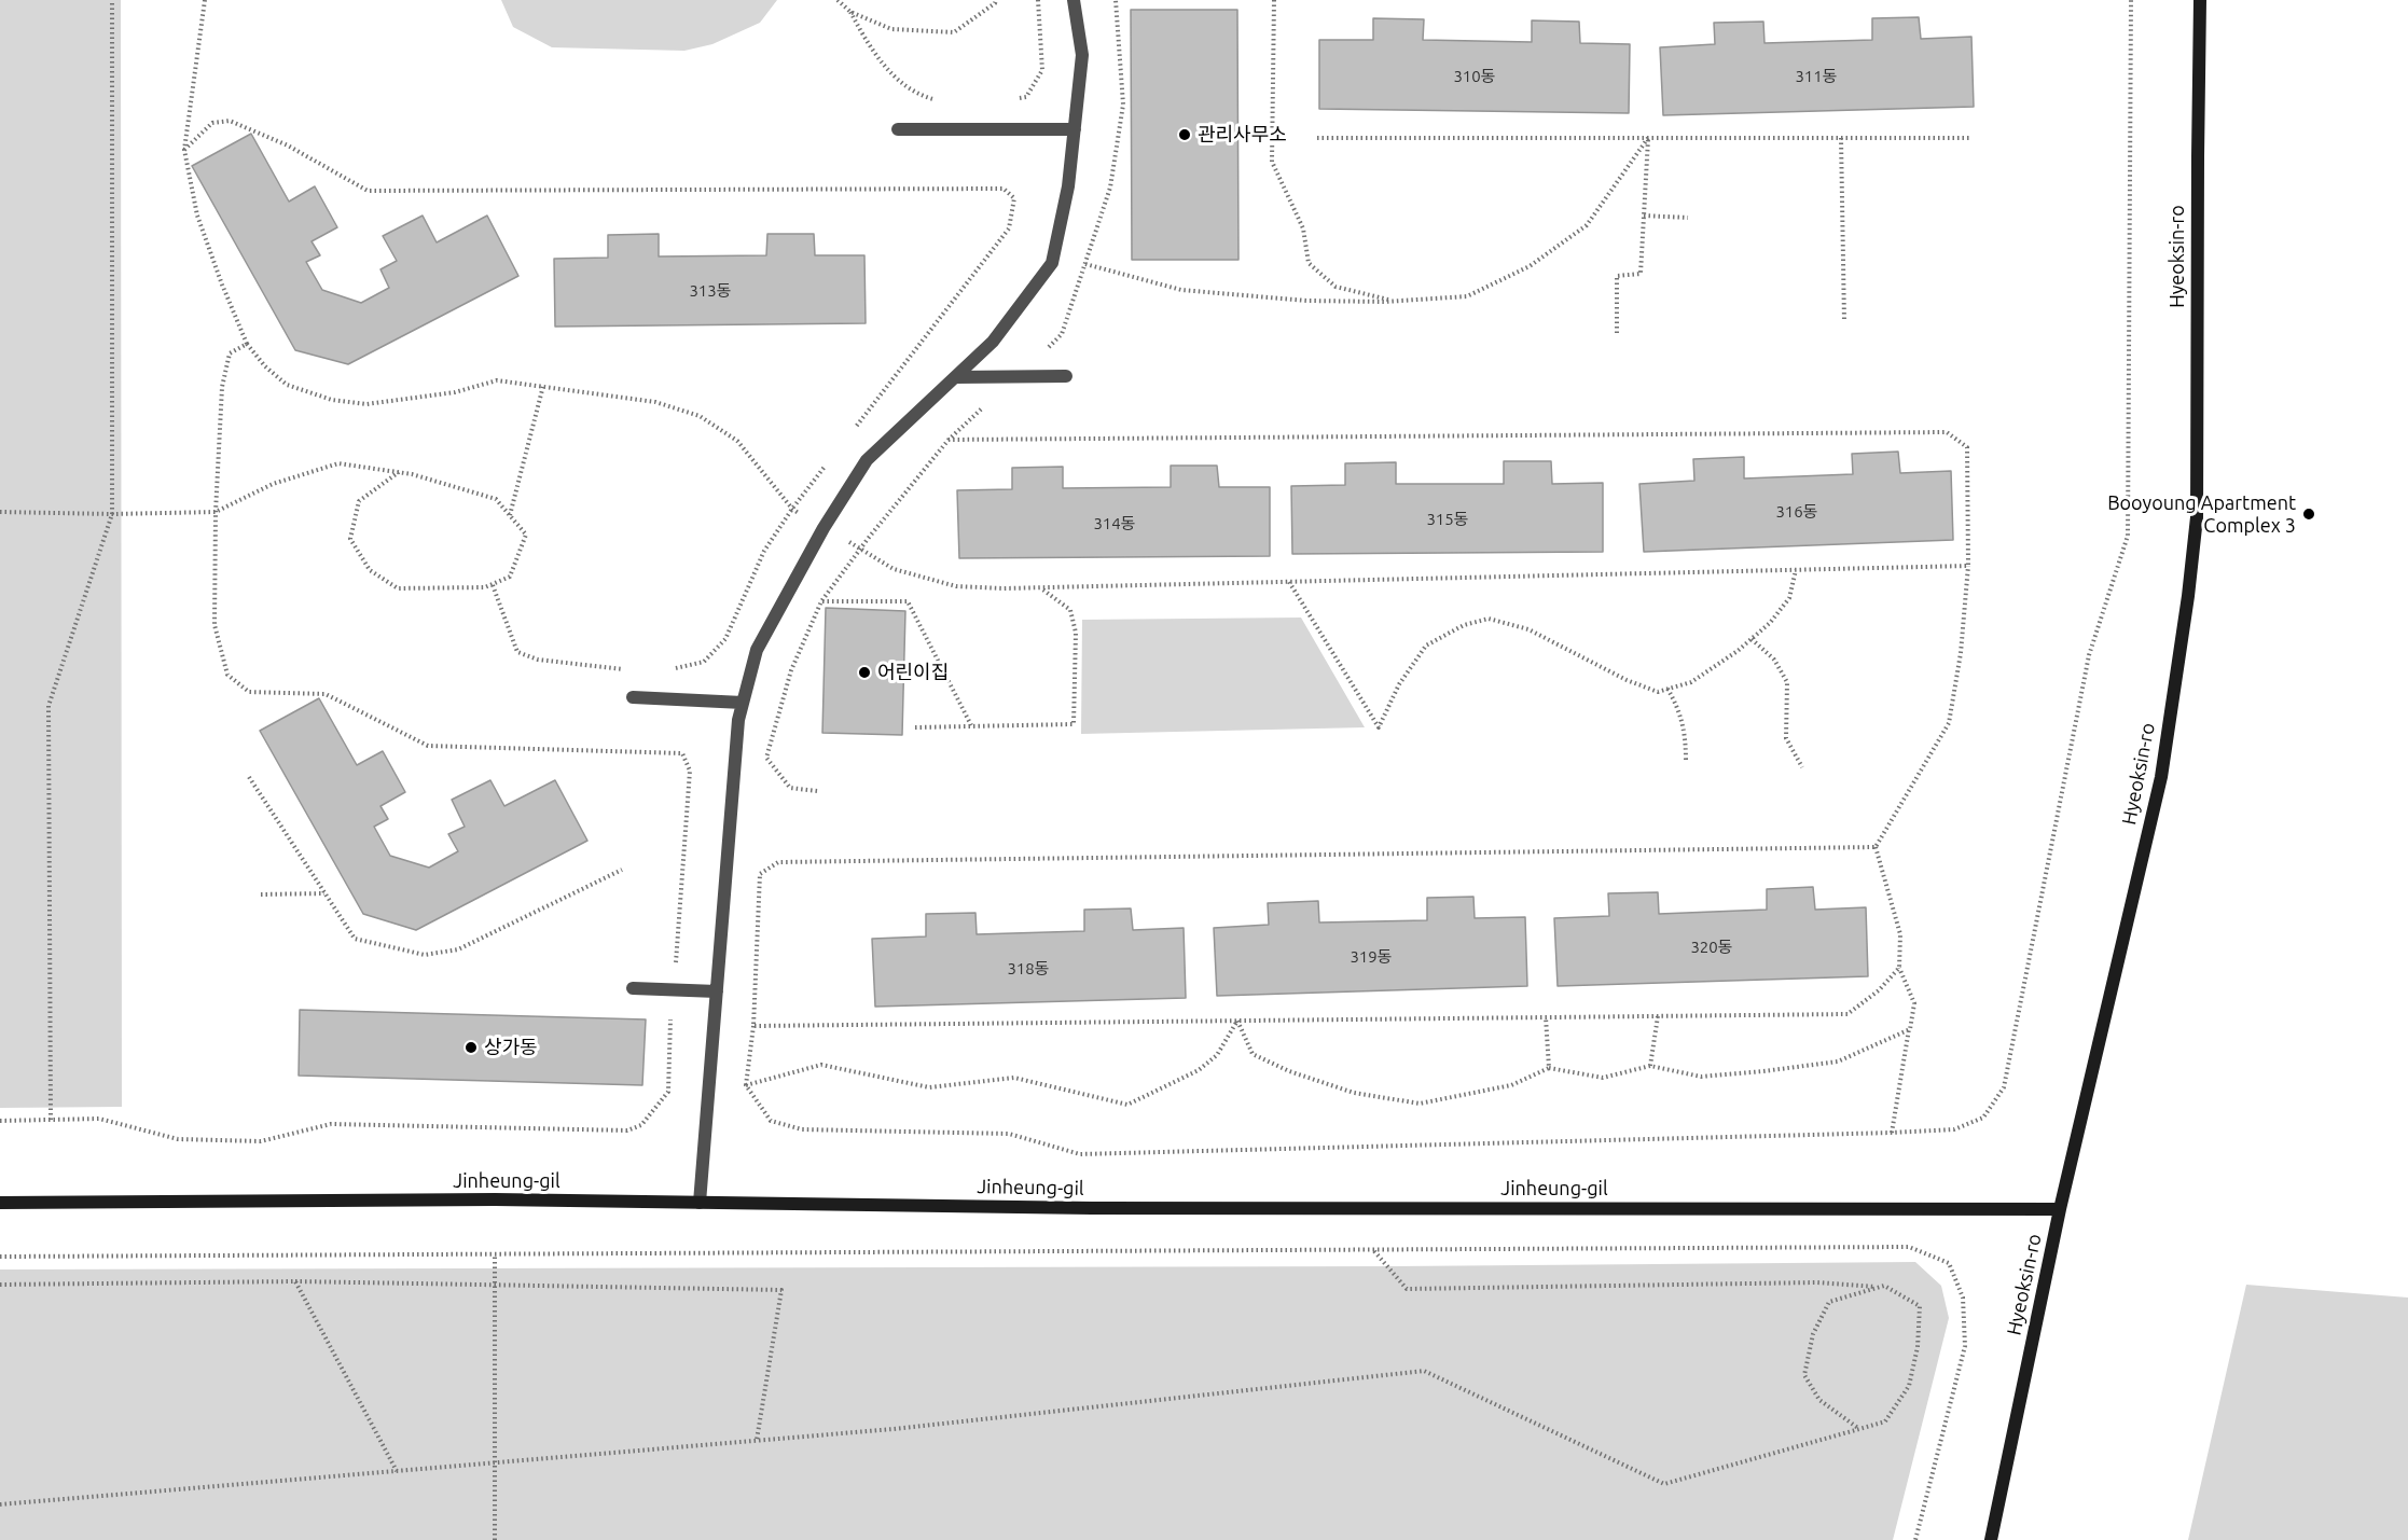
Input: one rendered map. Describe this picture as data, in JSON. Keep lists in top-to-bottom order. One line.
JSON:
{"streets":{"street":["Hyeoksin-ro","Jinheung-gil"]},"crossings":[["Hyeoksin-ro","Jinheung-gil"]],"places":["관리사무소","Booyoung Apartment Complex 3","어린이집","상가동"],"house_numbers":["310동","311동","313동","316동","315동","314동","320동","319동","318동"]}
